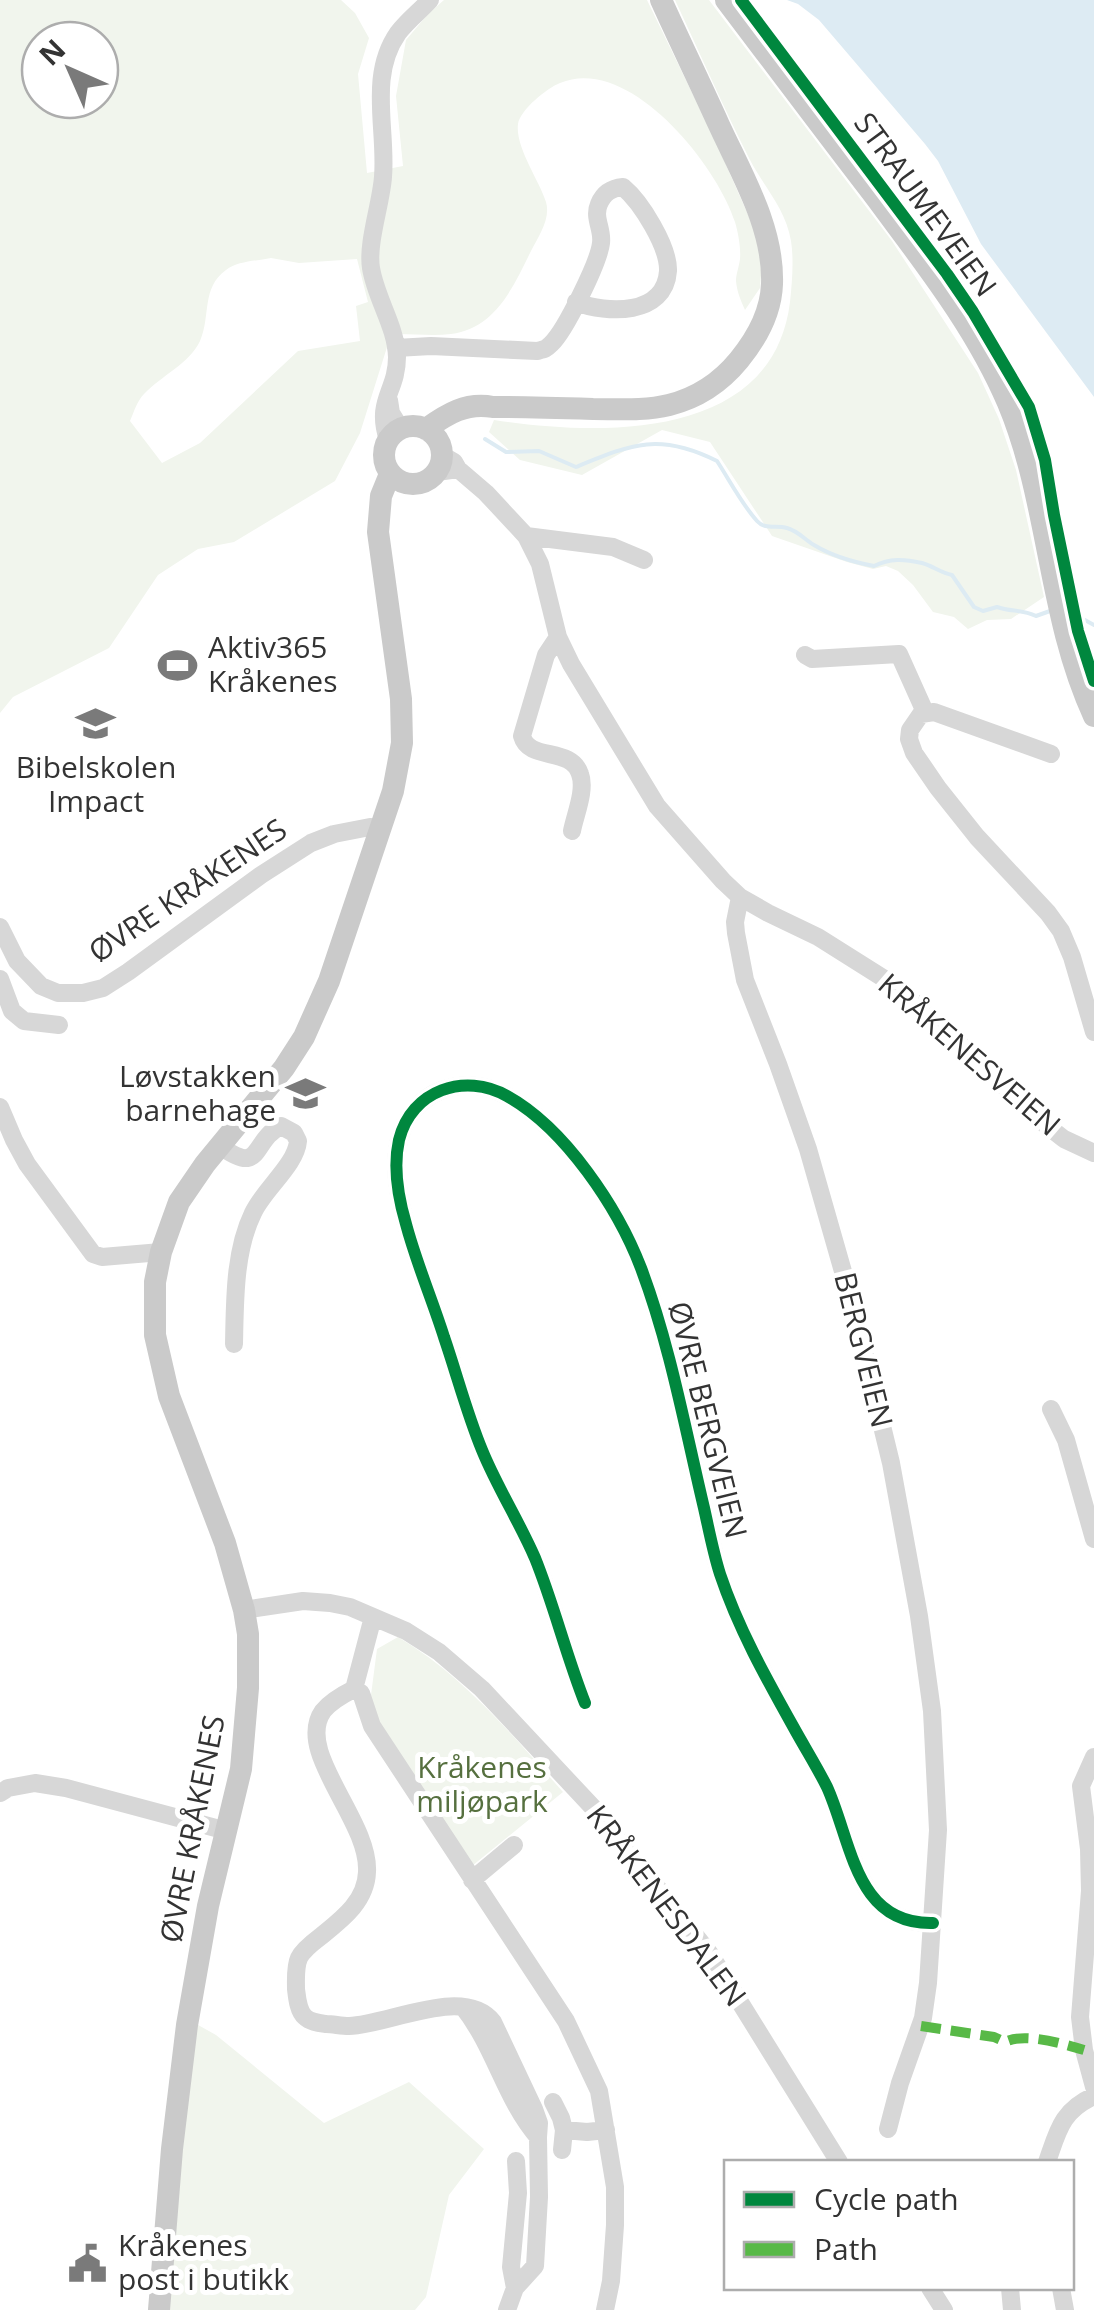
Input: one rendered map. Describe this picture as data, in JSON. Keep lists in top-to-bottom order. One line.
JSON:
{"streets":{"main road":["STRAUMEVEIEN","ØVRE KRÅKENES"],"street":["KRÅKENESVEIEN","BERGVEIEN","ØVRE BERGVEIEN","KRÅKENESDALEN"]},"crossings":[["ØVRE KRÅKENES","KRÅKENESDALEN"],["KRÅKENESVEIEN","BERGVEIEN"],["BERGVEIEN","ØVRE BERGVEIEN"]],"parks":["Kråkenes miljøpark"],"places":{"sports":["Aktiv365 Kråkenes"],"school or university":["Bibelskolen Impact","Løvstakken barnehage"],"public building":["Kråkenes post i butikk"]},"legend":["Cycle path","Path"],"north":"top left"}
